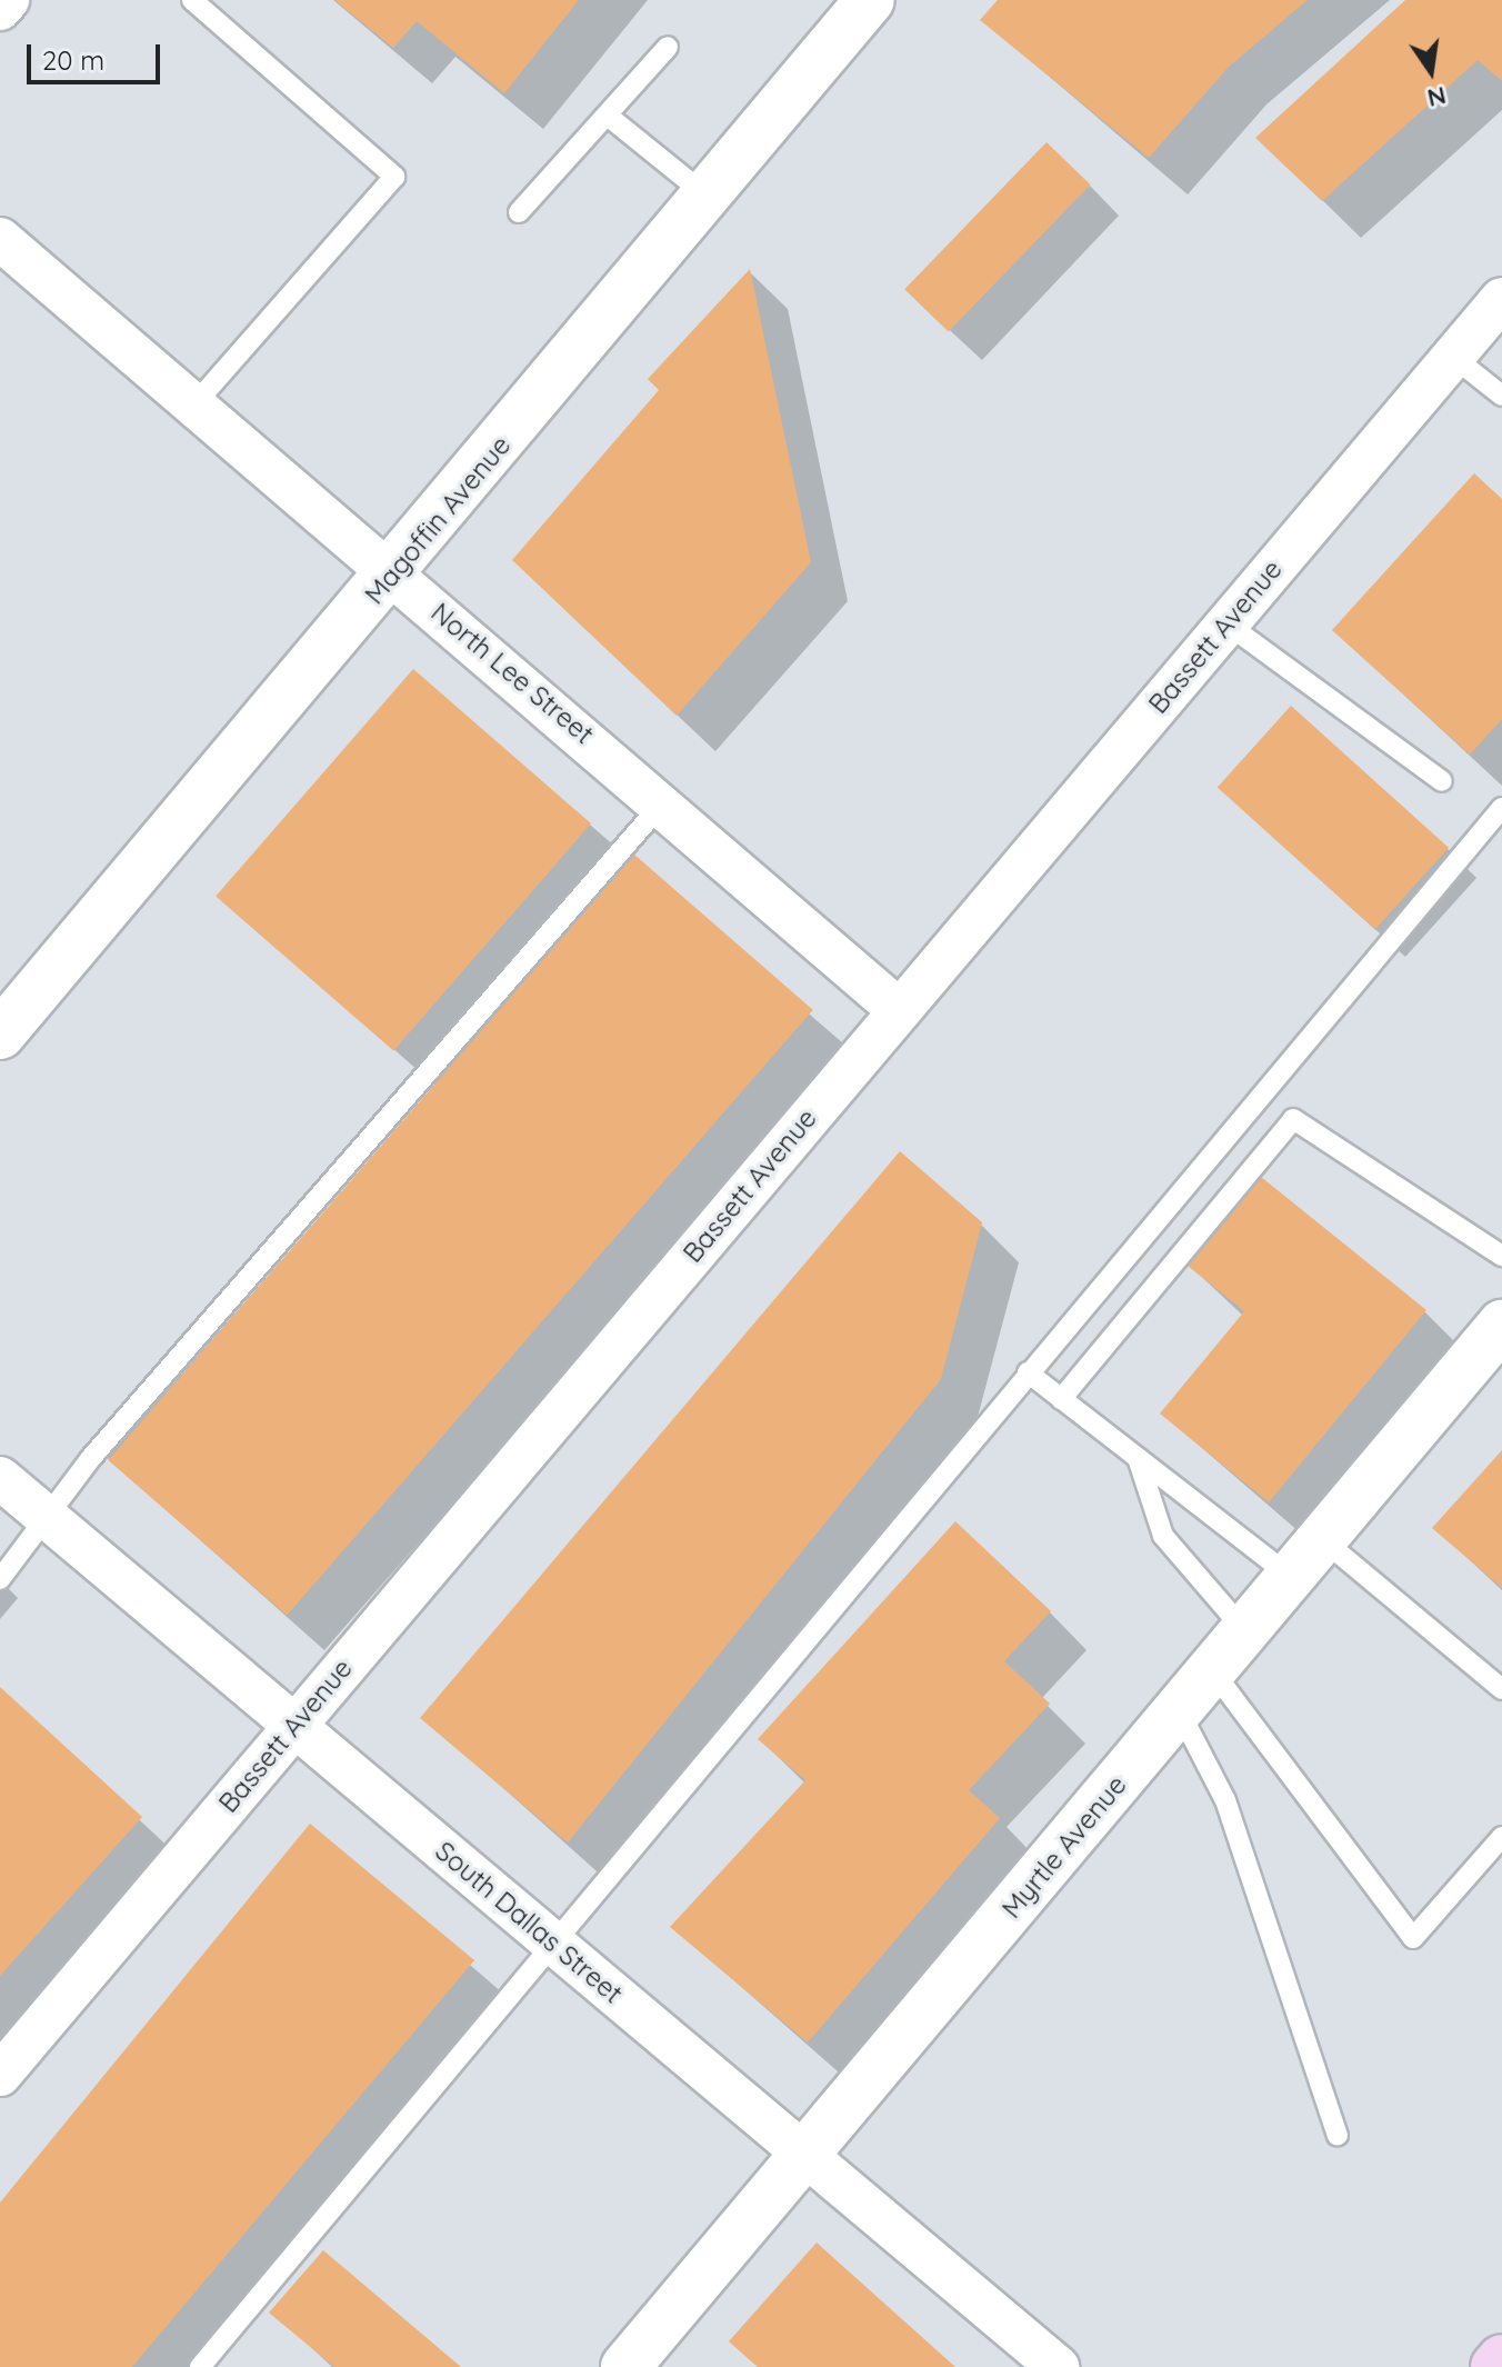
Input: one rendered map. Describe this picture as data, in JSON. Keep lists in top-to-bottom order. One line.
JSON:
{"streets":{"street":["Magoffin Avenue","Bassett Avenue","North Lee Street","Myrtle Avenue","South Dallas Street"]},"crossings":[["Magoffin Avenue","North Lee Street"],["Bassett Avenue","North Lee Street"],["Bassett Avenue","South Dallas Street"],["Myrtle Avenue","South Dallas Street"]],"scale_bar":"20 m","north":"bottom"}
